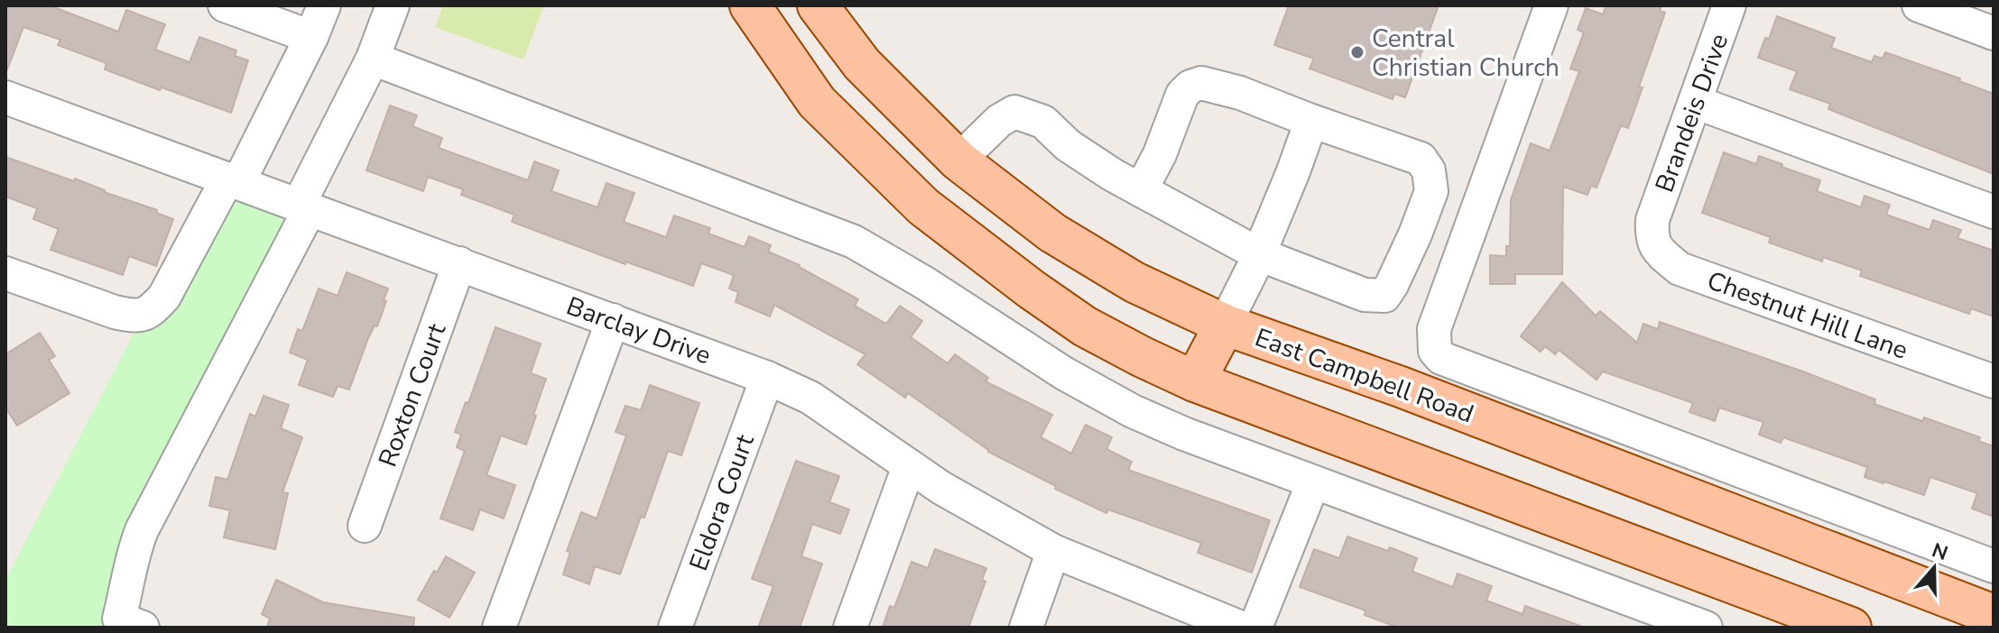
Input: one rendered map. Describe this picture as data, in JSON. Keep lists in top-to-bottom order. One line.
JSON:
{"streets":{"main road":["East Campbell Road"],"street":["Brandeis Drive","Chestnut Hill Lane","Barclay Drive","Roxton Court","Eldora Court"]},"crossings":[["Brandeis Drive","Chestnut Hill Lane"],["Barclay Drive","Roxton Court"],["Barclay Drive","Eldora Court"]],"places":["Central Christian Church"],"north":"top"}
